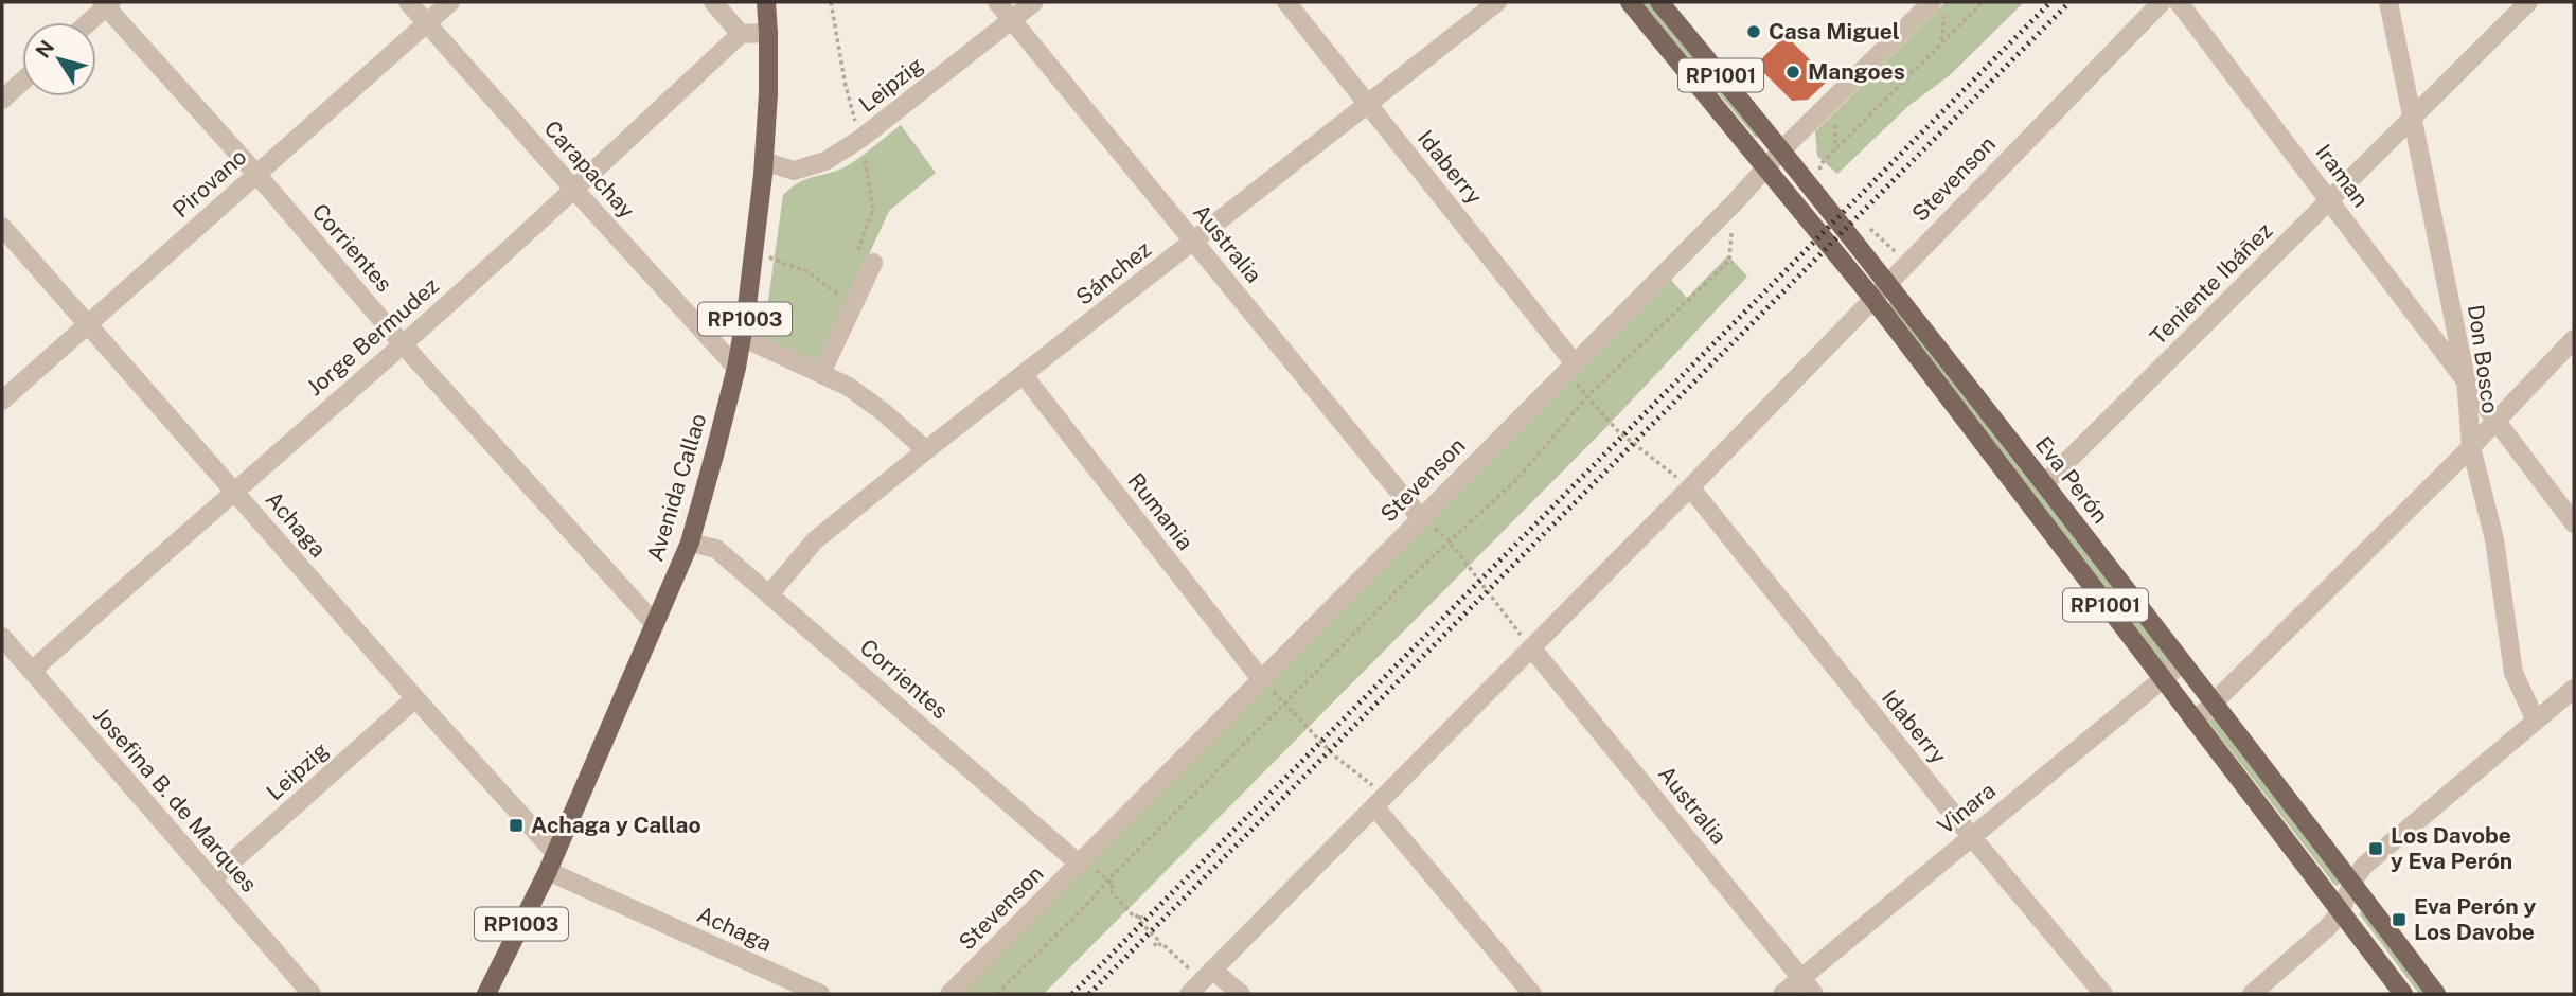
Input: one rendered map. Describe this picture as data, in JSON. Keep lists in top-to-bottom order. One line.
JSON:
{"streets":{"main road":["RP1001","RP1003","Eva Perón","Avenida Callao"],"street":["Leipzig","Idaberry","Carapachay","Iraman","Stevenson","Pirovano","Australia","Corrientes","Sánchez","Teniente Ibáñez","Jorge Bermudez","Don Bosco","Rumania","Achaga","Josefina B. de Marques","Vinara"]},"crossings":[["RP1001","Stevenson"],["RP1001","Vinara"],["Leipzig","Australia"],["Leipzig","Avenida Callao"],["Leipzig","Achaga"],["Leipzig","Josefina B. de Marques"],["Idaberry","Stevenson"],["Idaberry","Sánchez"],["Idaberry","Vinara"],["Carapachay","Pirovano"],["Carapachay","Jorge Bermudez"],["Carapachay","Avenida Callao"],["Iraman","Teniente Ibáñez"],["Iraman","Don Bosco"],["Stevenson","Australia"],["Stevenson","Corrientes"],["Stevenson","Eva Perón"],["Stevenson","Rumania"],["Pirovano","Corrientes"],["Pirovano","Achaga"],["Australia","Sánchez"],["Australia","Vinara"],["Corrientes","Sánchez"],["Corrientes","Jorge Bermudez"],["Corrientes","Avenida Callao"],["Sánchez","Rumania"],["Teniente Ibáñez","Don Bosco"],["Teniente Ibáñez","Eva Perón"],["Jorge Bermudez","Achaga"],["Jorge Bermudez","Josefina B. de Marques"],["Eva Perón","Vinara"],["Avenida Callao","Achaga"]],"places":{"other":["Casa Miguel","Mangoes"],"transit":["Achaga y Callao","Los Davobe y Eva Perón","Eva Perón y Los Davobe"]},"north":"top left"}
